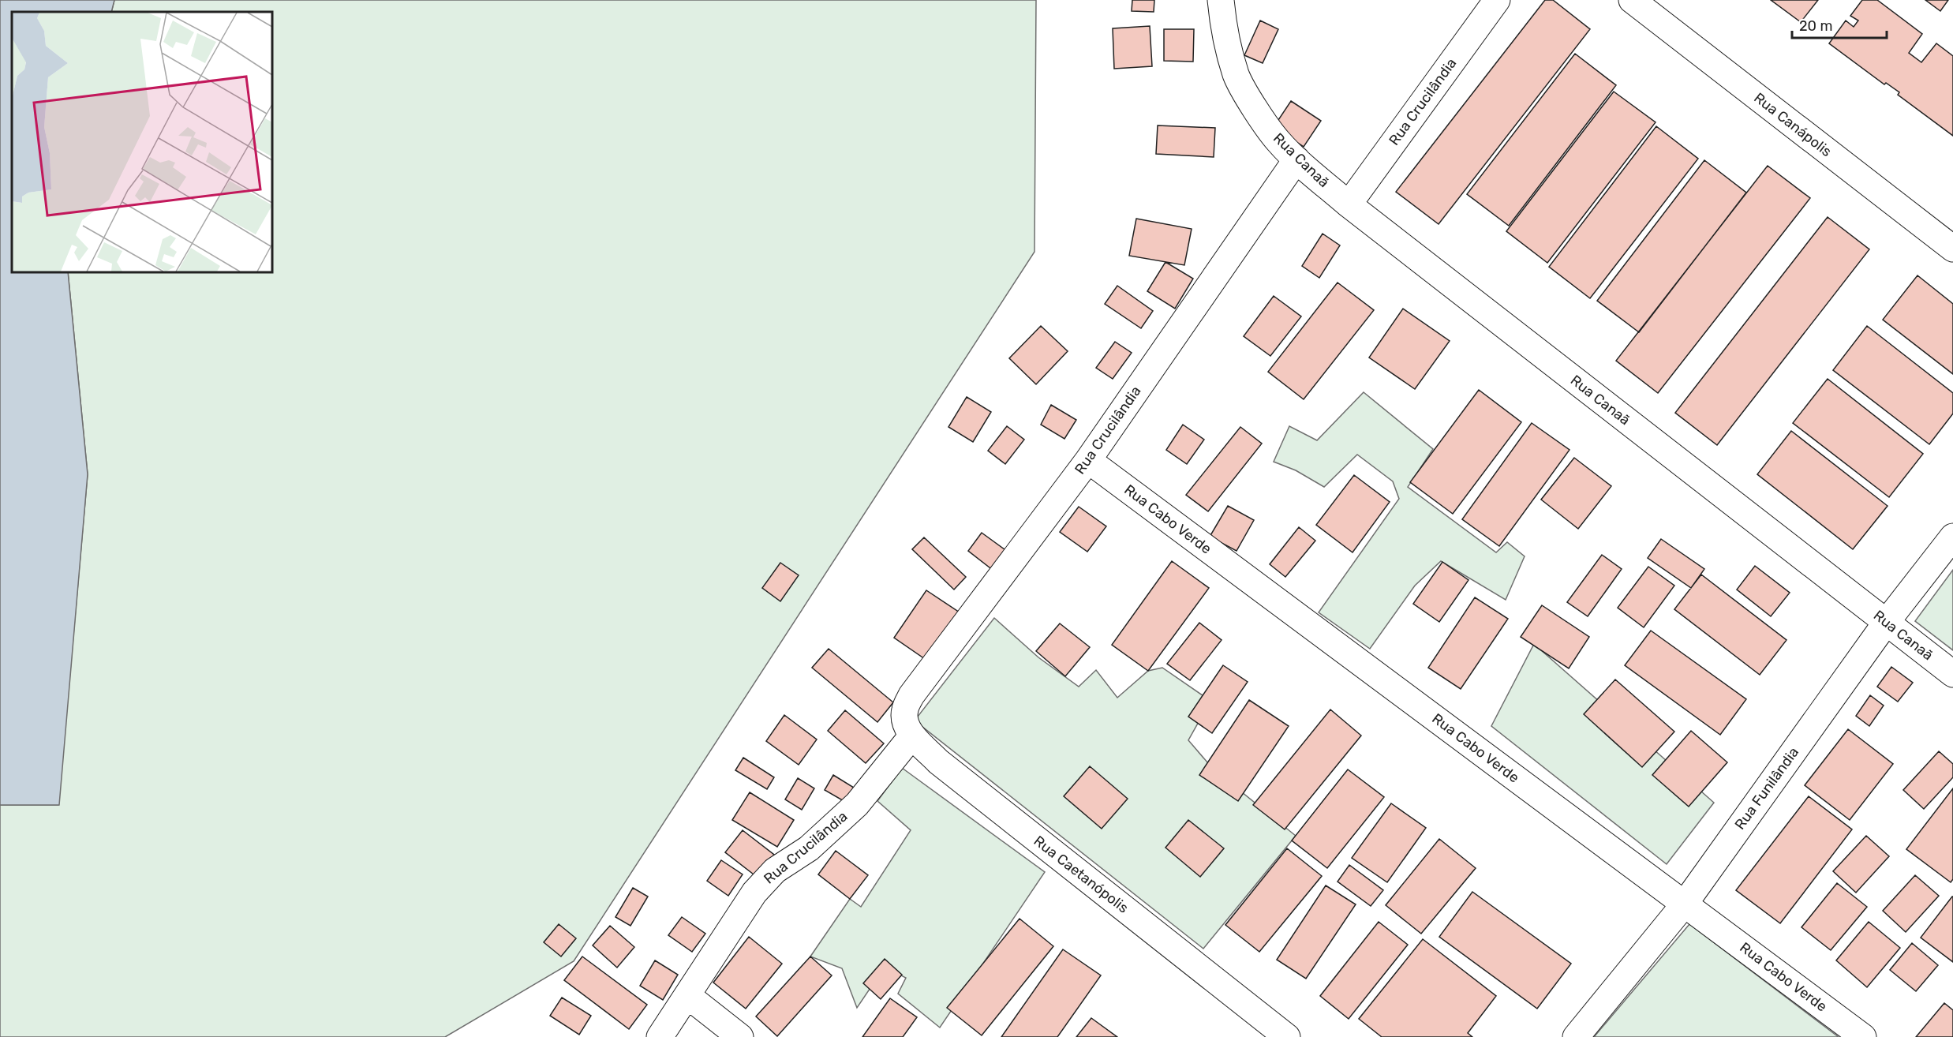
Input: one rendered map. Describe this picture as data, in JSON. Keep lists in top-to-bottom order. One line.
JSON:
{"streets":{"street":["Rua Crucilândia","Rua Canápolis","Rua Canaã","Rua Cabo Verde","Rua Funilândia","Rua Caetanópolis"]},"crossings":[["Rua Crucilândia","Rua Canaã"],["Rua Crucilândia","Rua Cabo Verde"],["Rua Crucilândia","Rua Caetanópolis"],["Rua Canaã","Rua Funilândia"],["Rua Cabo Verde","Rua Funilândia"]],"scale_bar":"20 m"}
